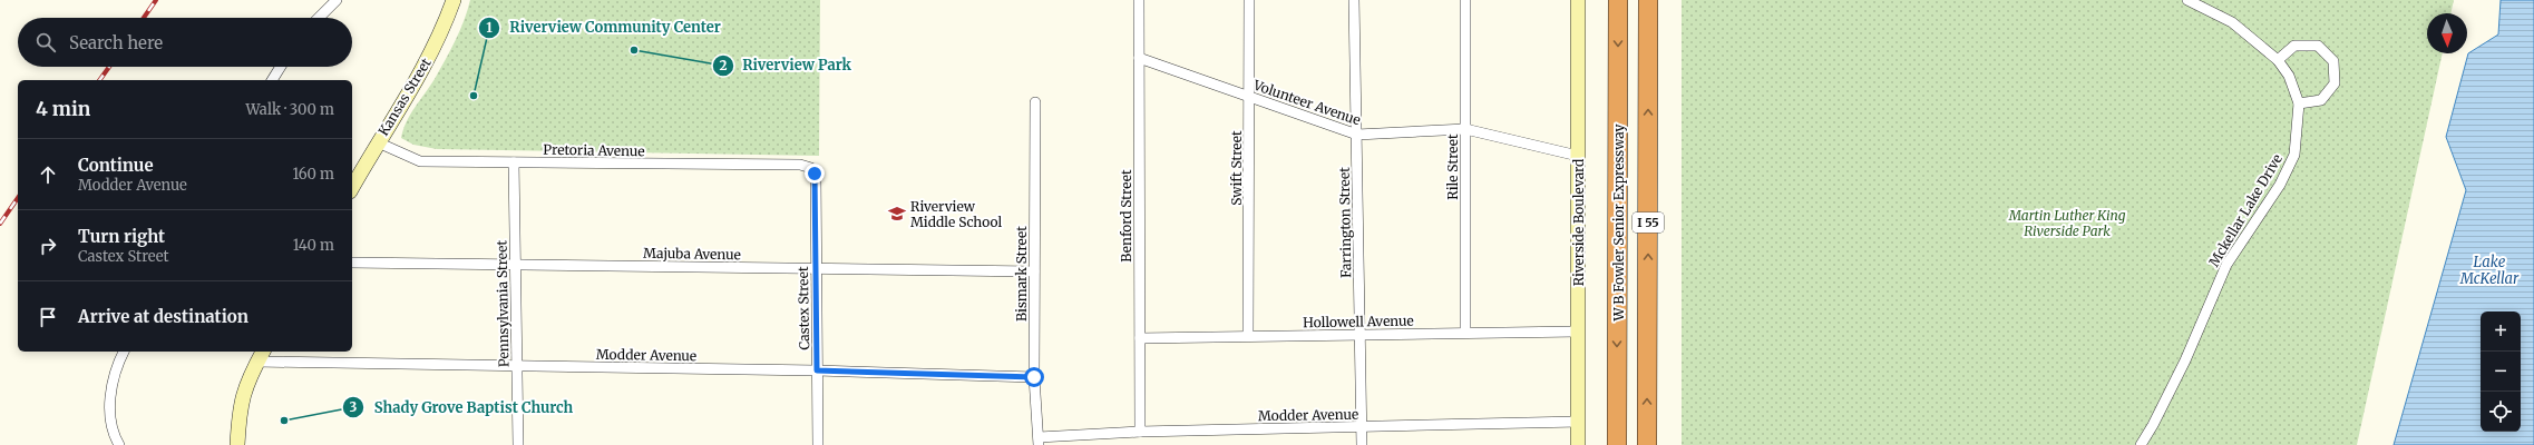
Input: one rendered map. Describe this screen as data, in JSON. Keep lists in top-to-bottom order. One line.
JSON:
{"streets":{"highway":["W B Fowler Senior Expressway","I 55"],"street":["Kansas Street","Volunteer Avenue","Pretoria Avenue","Rile Street","Swift Street","Mckellar Lake Drive","Benford Street","Farrington Street","Riverside Boulevard","Majuba Avenue","Bismark Street","Pennsylvania Street","Castex Street","Hollowell Avenue","Modder Avenue"]},"crossings":[["Kansas Street","Pretoria Avenue"],["Volunteer Avenue","Rile Street"],["Volunteer Avenue","Swift Street"],["Volunteer Avenue","Benford Street"],["Volunteer Avenue","Farrington Street"],["Volunteer Avenue","Riverside Boulevard"],["Pretoria Avenue","Pennsylvania Street"],["Pretoria Avenue","Castex Street"],["Rile Street","Hollowell Avenue"],["Swift Street","Hollowell Avenue"],["Benford Street","Hollowell Avenue"],["Benford Street","Modder Avenue"],["Farrington Street","Hollowell Avenue"],["Farrington Street","Modder Avenue"],["Riverside Boulevard","Hollowell Avenue"],["Riverside Boulevard","Modder Avenue"],["Majuba Avenue","Bismark Street"],["Majuba Avenue","Pennsylvania Street"],["Majuba Avenue","Castex Street"],["Bismark Street","Modder Avenue"],["Pennsylvania Street","Modder Avenue"],["Castex Street","Modder Avenue"]],"water":["Lake McKellar"],"parks":["Martin Luther King Riverside Park"],"places":{"other":["Riverview Park","Riverview Community Center","Shady Grove Baptist Church"],"school or university":["Riverview Middle School"]},"north":"bottom","page":{"search":"Search here","heading":["4 min","Walk · 300 m"],"list":[["Continue","Modder Avenue","160 m"],["Turn right","Castex Street","140 m"],"Arrive at destination"],"map_buttons":["+","−"]}}
